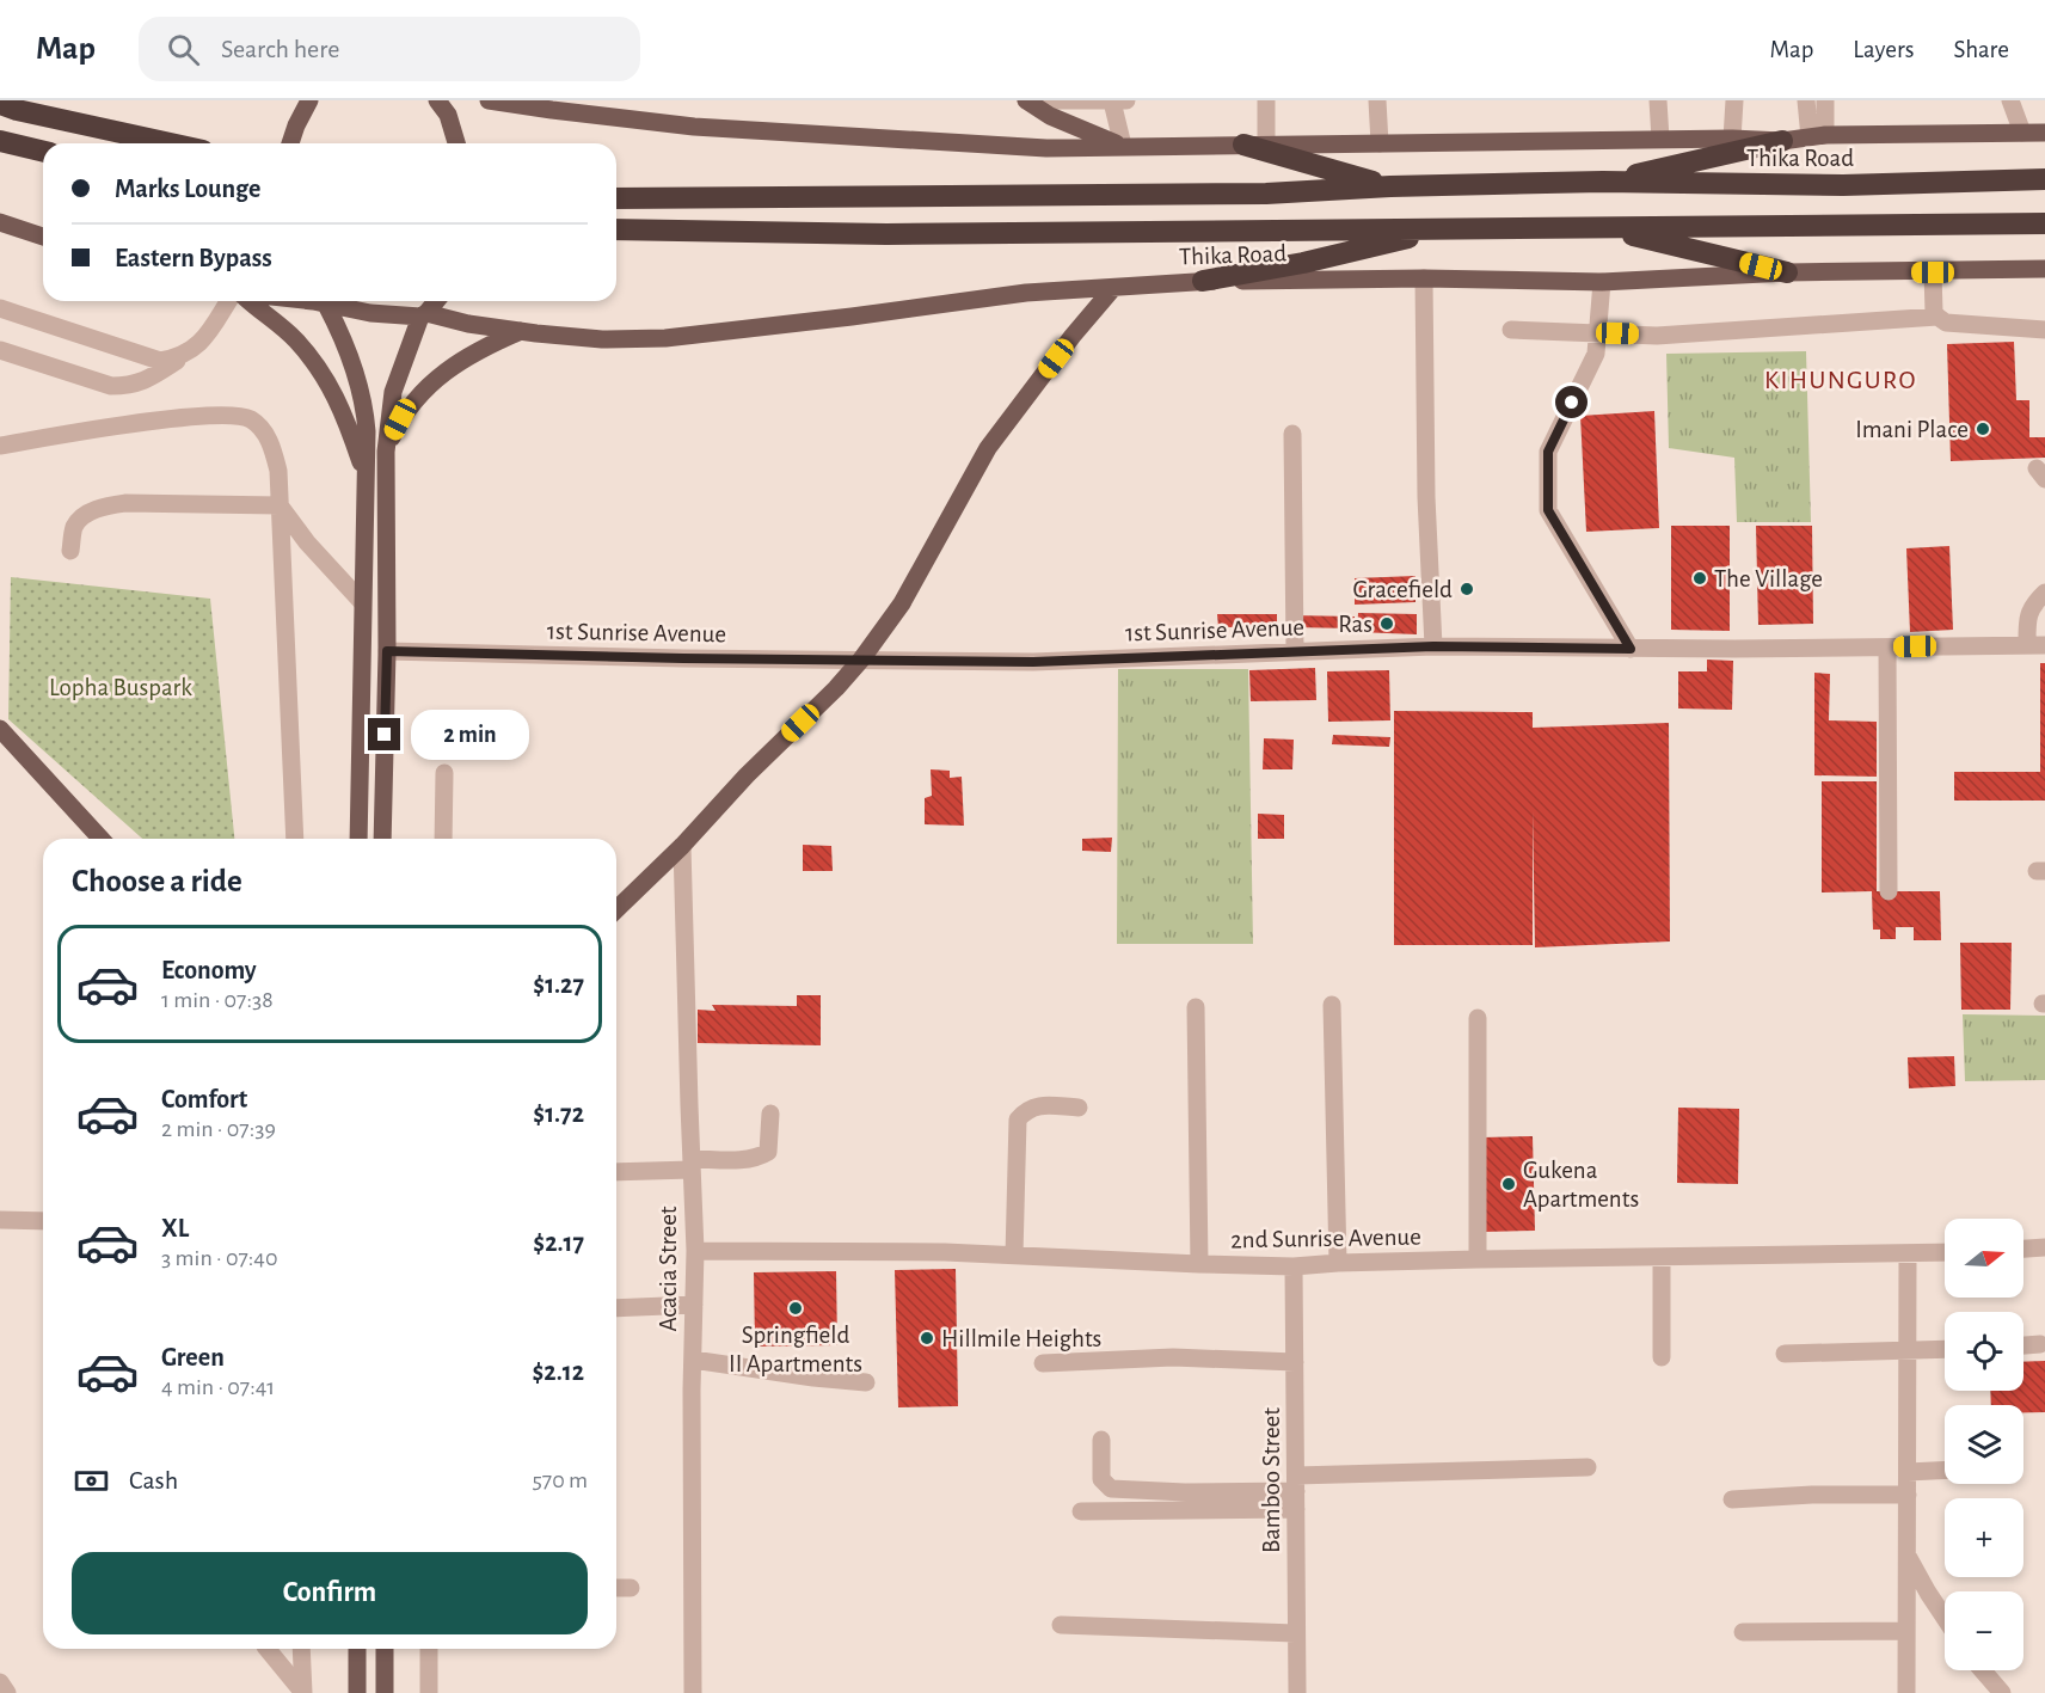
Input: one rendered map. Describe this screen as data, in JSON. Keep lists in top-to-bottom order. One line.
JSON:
{"streets":{"highway":["Thika Road"],"street":["1st Sunrise Avenue","2nd Sunrise Avenue","Acacia Street","Bamboo Street"]},"crossings":[["2nd Sunrise Avenue","Acacia Street"],["2nd Sunrise Avenue","Bamboo Street"]],"districts":["KIHUNGURO"],"parks":["Lopha Buspark"],"places":["Imani Place","The Village","Gracefield","Ras","Gukena Apartments","Springfield II Apartments","Hillmile Heights"],"north":"right","page":{"header":"Map","search":"Search here","nav":["Map","Layers","Share"],"banner":["Marks Lounge","Eastern Bypass"],"bubble":"2 min","heading":"Choose a ride","list":[{"name":"Economy","note":"1 min · 07:38","value":"$1.27"},{"name":"Comfort","note":"2 min · 07:39","value":"$1.72"},{"name":"XL","note":"3 min · 07:40","value":"$2.17"},{"name":"Green","note":"4 min · 07:41","value":"$2.12"}],"map_buttons":["+","−"],"pay":["Cash","570 m"],"buttons":"Confirm"}}
